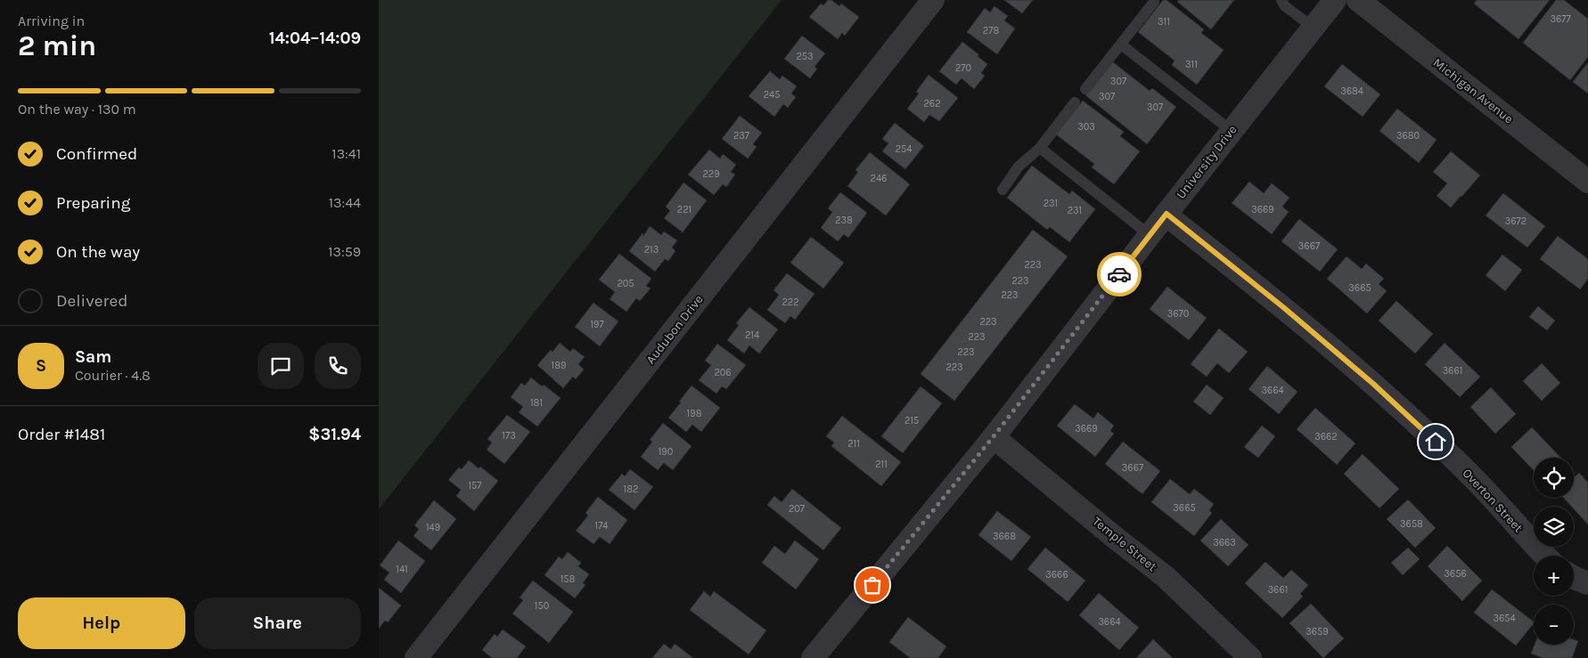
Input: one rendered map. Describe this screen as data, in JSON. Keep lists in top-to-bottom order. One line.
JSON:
{"streets":{"street":["Michigan Avenue","University Drive","Audubon Drive","Overton Street","Temple Street"]},"crossings":[["University Drive","Overton Street"],["University Drive","Temple Street"]],"house_numbers":["3677","311","278","253","311","270","307","3684","245","307","262","307","303","237","3680","254","229","246","231","221","3669","231","238","3672","3667","213","223","223","205","3665","223","222","3670","223","197","214","223","223","189","223","3661","206","3664","181","198","215","3669","173","3662","211","190","211","3667","157","182","3665","207","3658","174","149","3668","3663","141","3656","3666","158","3661","150","3654","3664","3659"],"page":{"heading":["2 min","Arriving in","14:04–14:09"],"panel":["Sam","Courier · 4.8","Order #1481","$31.94"],"bar":"On the way · 130 m","list":[["Confirmed","13:41"],["Preparing","13:44"],["On the way","13:59"],"Delivered"],"round":"S","map_buttons":["+","−"],"buttons":["Help","Share"]}}
